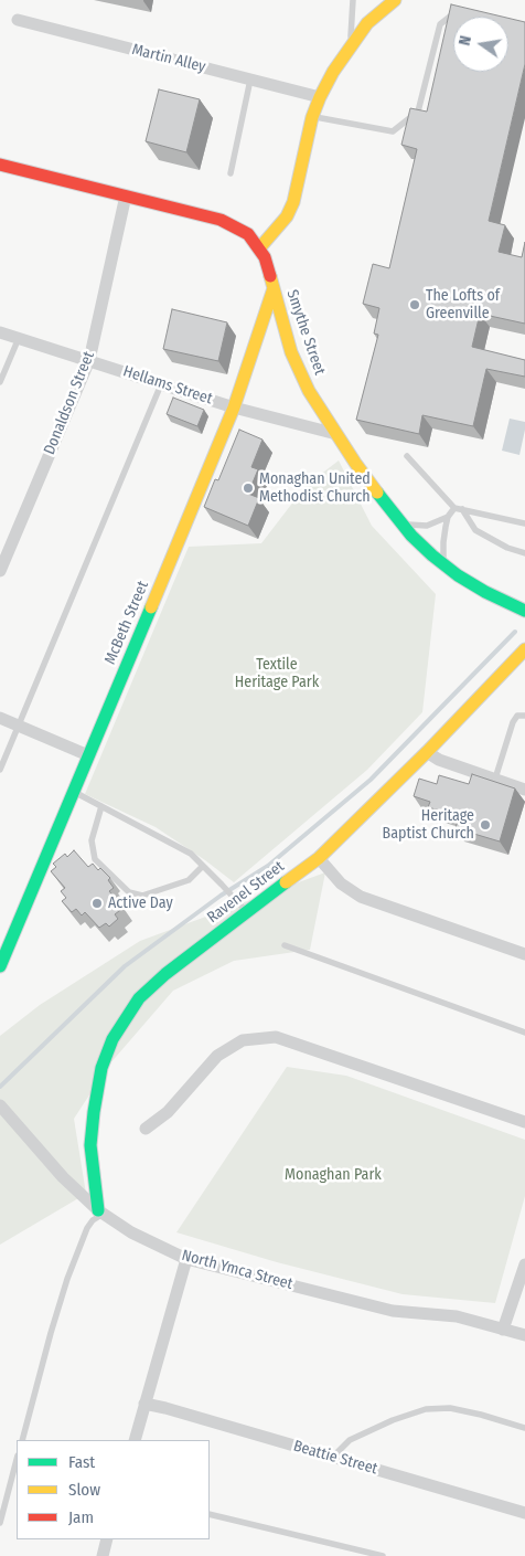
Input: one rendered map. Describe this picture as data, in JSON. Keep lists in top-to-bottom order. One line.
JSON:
{"streets":{"street":["Martin Alley","Smythe Street","Hellams Street","Donaldson Street","McBeth Street","Ravenel Street","North Ymca Street","Beattie Street"]},"crossings":[["Smythe Street","Hellams Street"],["Smythe Street","Donaldson Street"],["Smythe Street","McBeth Street"],["Hellams Street","Donaldson Street"],["Hellams Street","McBeth Street"],["Ravenel Street","North Ymca Street"]],"parks":["Textile Heritage Park","Monaghan Park"],"places":["The Lofts of Greenville","Monaghan United Methodist Church","Heritage Baptist Church","Active Day"],"legend":["Fast","Slow","Jam"],"north":"left"}
